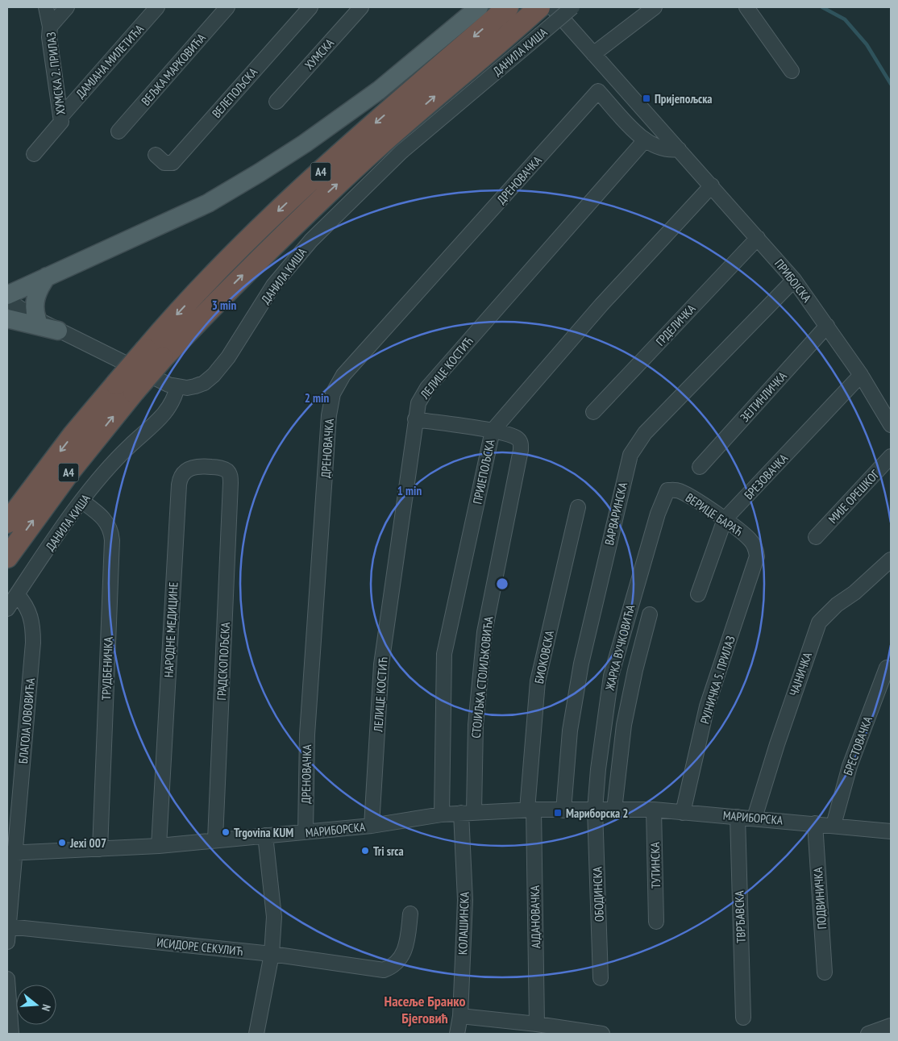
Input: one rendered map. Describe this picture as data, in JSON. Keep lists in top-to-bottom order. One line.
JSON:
{"streets":{"highway":["A4"],"street":["ДАНИЛА КИША","ХУМСКА","ДАМЈАНА МИЛЕТИЋА","ВЕЉКА МАРКОВИЋА","ХУМСКА 2. ПРИЛАЗ","ВЕЛЕПОЉСКА","ДРЕНОВАЧКА","ПРИБОЈСКА","ГРДЕЛИЧКА","ЛЕЛИЦЕ КОСТИЋ","ЗЕЈТИНЛИЧКА","ПРИЈЕПОЉСКА","БРЕЗОВАЧКА","МИЈЕ ОРЕШКОГ","ВАРВАРИНСКА","ВЕРИЦЕ БАРАЋ","НАРОДНЕ МЕДИЦИНЕ","ЖАРКА ВУЧКОВИЋА","БИОКОВСКА","ГРАДСКОПОЉСКА","ТРУДБЕНИЧКА","ЧАЈНИЧКА","СТОЈИЉКА СТОЈИЉКОВИЋА","РУЈНИЧКА 5. ПРИЛАЗ","БЛАГОЈА ЈОВОВИЋА","БРЕСТОВАЧКА","МАРИБОРСКА","ТУТИНСКА","ОБОДИНСКА","ПОДВИНИЧКА","АЈДАНОВАЧКА","ТВРЂАВСКА","КОЛАШИНСКА","ИСИДОРЕ СЕКУЛИЋ"]},"crossings":[["ДАНИЛА КИША","ТРУДБЕНИЧКА"],["ДАНИЛА КИША","БЛАГОЈА ЈОВОВИЋА"],["ДАМЈАНА МИЛЕТИЋА","ХУМСКА 2. ПРИЛАЗ"],["ДРЕНОВАЧКА","ЛЕЛИЦЕ КОСТИЋ"],["ДРЕНОВАЧКА","МАРИБОРСКА"],["ПРИБОЈСКА","ГРДЕЛИЧКА"],["ПРИБОЈСКА","ЗЕЈТИНЛИЧКА"],["ПРИБОЈСКА","ПРИЈЕПОЉСКА"],["ПРИБОЈСКА","БРЕЗОВАЧКА"],["ПРИБОЈСКА","ВАРВАРИНСКА"],["ЛЕЛИЦЕ КОСТИЋ","МАРИБОРСКА"],["ПРИЈЕПОЉСКА","СТОЈИЉКА СТОЈИЉКОВИЋА"],["ПРИЈЕПОЉСКА","МАРИБОРСКА"],["БРЕЗОВАЧКА","ВЕРИЦЕ БАРАЋ"],["ВАРВАРИНСКА","МАРИБОРСКА"],["ВЕРИЦЕ БАРАЋ","ЖАРКА ВУЧКОВИЋА"],["ВЕРИЦЕ БАРАЋ","РУЈНИЧКА 5. ПРИЛАЗ"],["НАРОДНЕ МЕДИЦИНЕ","ГРАДСКОПОЉСКА"],["НАРОДНЕ МЕДИЦИНЕ","МАРИБОРСКА"],["ЖАРКА ВУЧКОВИЋА","МАРИБОРСКА"],["ЖАРКА ВУЧКОВИЋА","ОБОДИНСКА"],["БИОКОВСКА","МАРИБОРСКА"],["БИОКОВСКА","АЈДАНОВАЧКА"],["ГРАДСКОПОЉСКА","МАРИБОРСКА"],["ТРУДБЕНИЧКА","МАРИБОРСКА"],["ЧАЈНИЧКА","МАРИБОРСКА"],["СТОЈИЉКА СТОЈИЉКОВИЋА","МАРИБОРСКА"],["СТОЈИЉКА СТОЈИЉКОВИЋА","КОЛАШИНСКА"],["РУЈНИЧКА 5. ПРИЛАЗ","МАРИБОРСКА"],["БЛАГОЈА ЈОВОВИЋА","МАРИБОРСКА"],["БЛАГОЈА ЈОВОВИЋА","ИСИДОРЕ СЕКУЛИЋ"],["БРЕСТОВАЧКА","МАРИБОРСКА"],["МАРИБОРСКА","ТУТИНСКА"],["МАРИБОРСКА","ОБОДИНСКА"],["МАРИБОРСКА","ПОДВИНИЧКА"],["МАРИБОРСКА","АЈДАНОВАЧКА"],["МАРИБОРСКА","ТВРЂАВСКА"],["МАРИБОРСКА","КОЛАШИНСКА"]],"districts":["Насеље Бранко Бјеговић"],"places":{"transit":["Пријепољска","Мариборска 2"],"other":["Trgovina KUM","Jexi 007","Tri srca"]},"north":"right","rings":["3 min","2 min","1 min"]}
